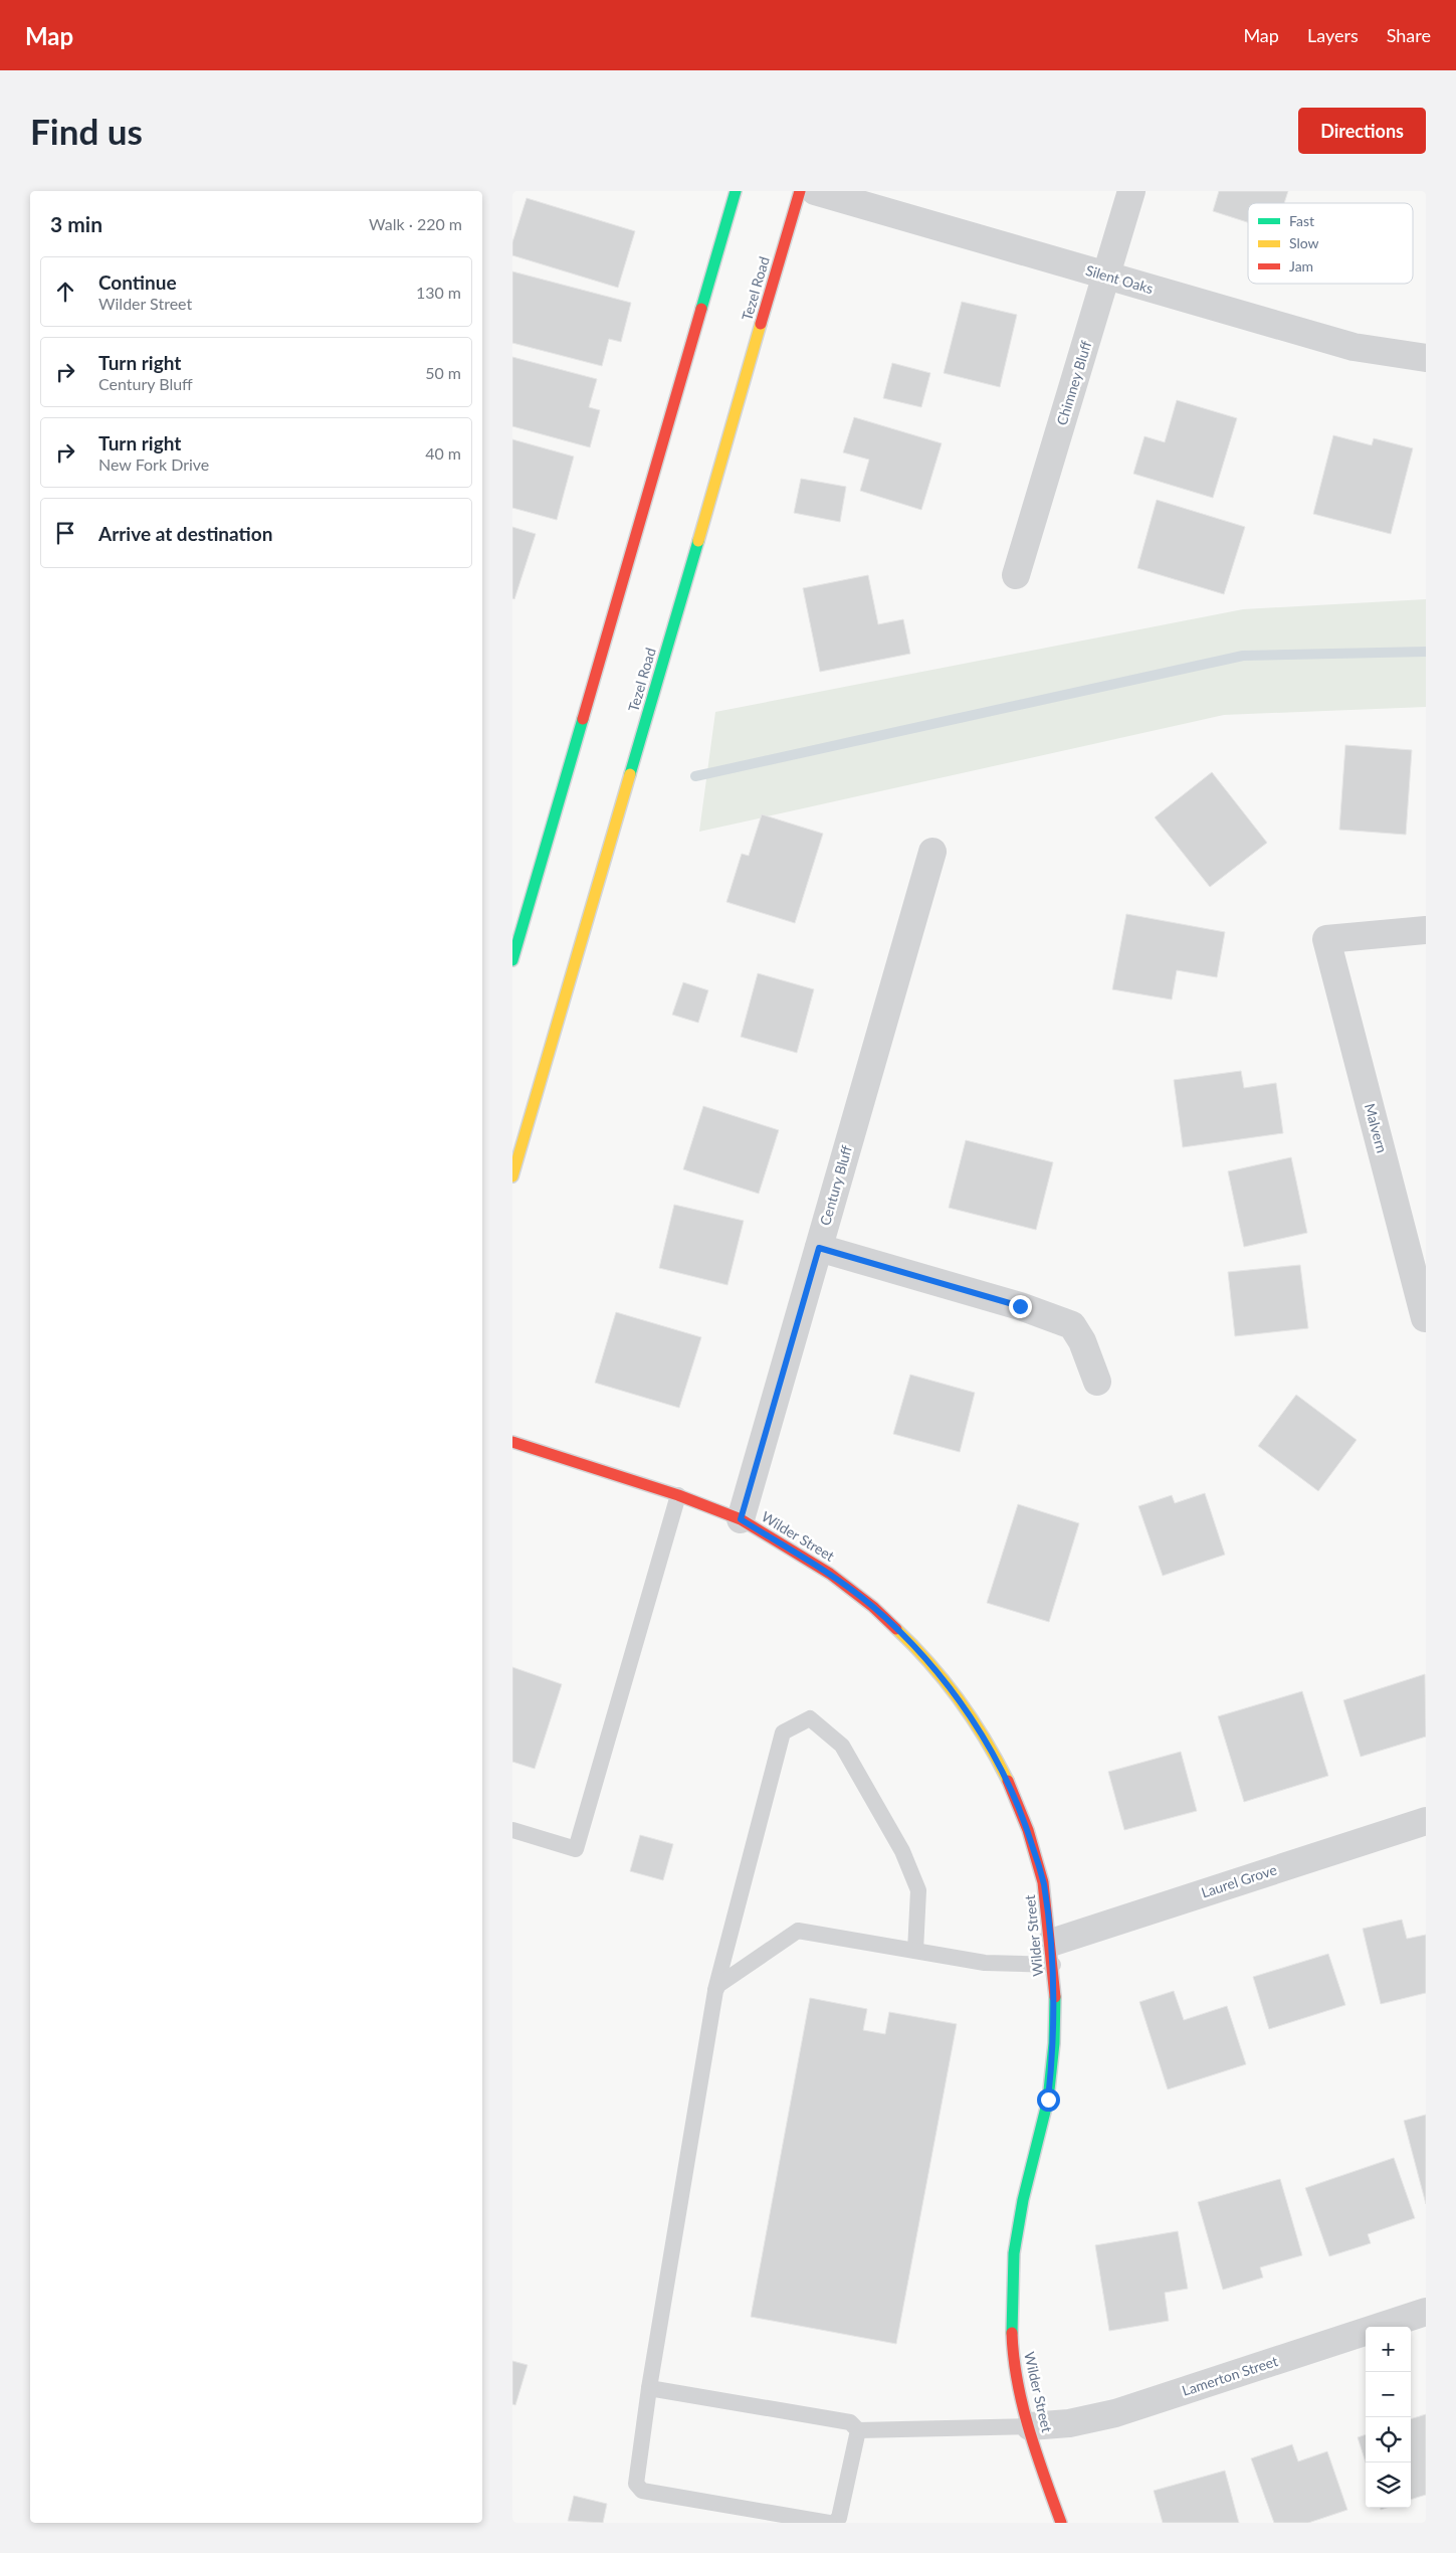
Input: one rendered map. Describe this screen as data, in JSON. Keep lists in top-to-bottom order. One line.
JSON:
{"streets":{"main road":["Tezel Road","Wilder Street"],"street":["Silent Oaks","Chimney Bluff","Malvern","Century Bluff","Laurel Grove","Lamerton Street"]},"crossings":[["Silent Oaks","Chimney Bluff"],["Century Bluff","Wilder Street"],["Wilder Street","Laurel Grove"],["Wilder Street","Lamerton Street"]],"legend":["Fast","Slow","Jam"],"page":{"header":"Map","nav":["Map","Layers","Share"],"buttons":"Directions","title":"Find us","heading":["3 min","Walk · 220 m"],"list":[["Continue","Wilder Street","130 m"],["Turn right","Century Bluff","50 m"],["Turn right","New Fork Drive","40 m"],"Arrive at destination"],"map_buttons":["+","−"]}}
